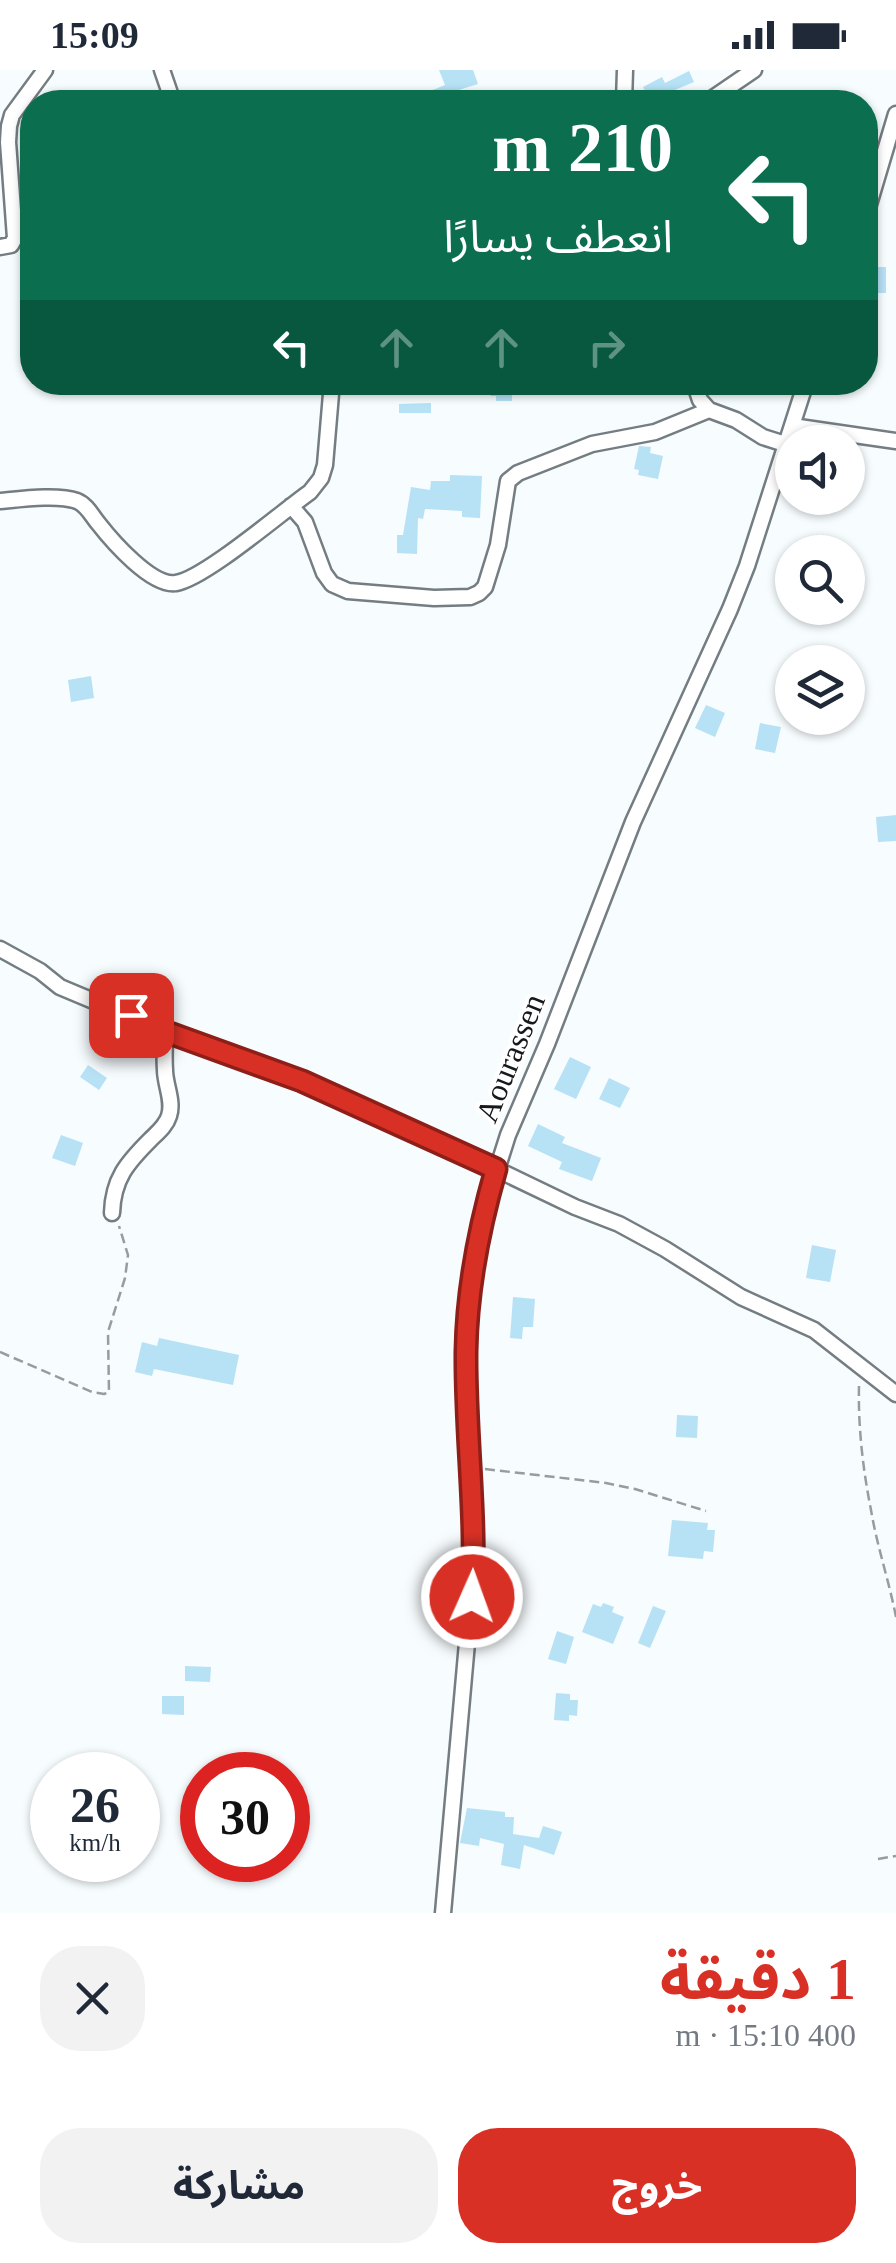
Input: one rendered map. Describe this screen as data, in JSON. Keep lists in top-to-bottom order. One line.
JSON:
{"streets":{"street":["Aourassen"]},"page":{"status":"15:09","turn":["210 m","انعطف يسارًا"],"speed":"26 km/h","limit":"30","heading":["1 دقيقة","400 m · 15:10"],"buttons":["خروج","مشاركة"]}}
